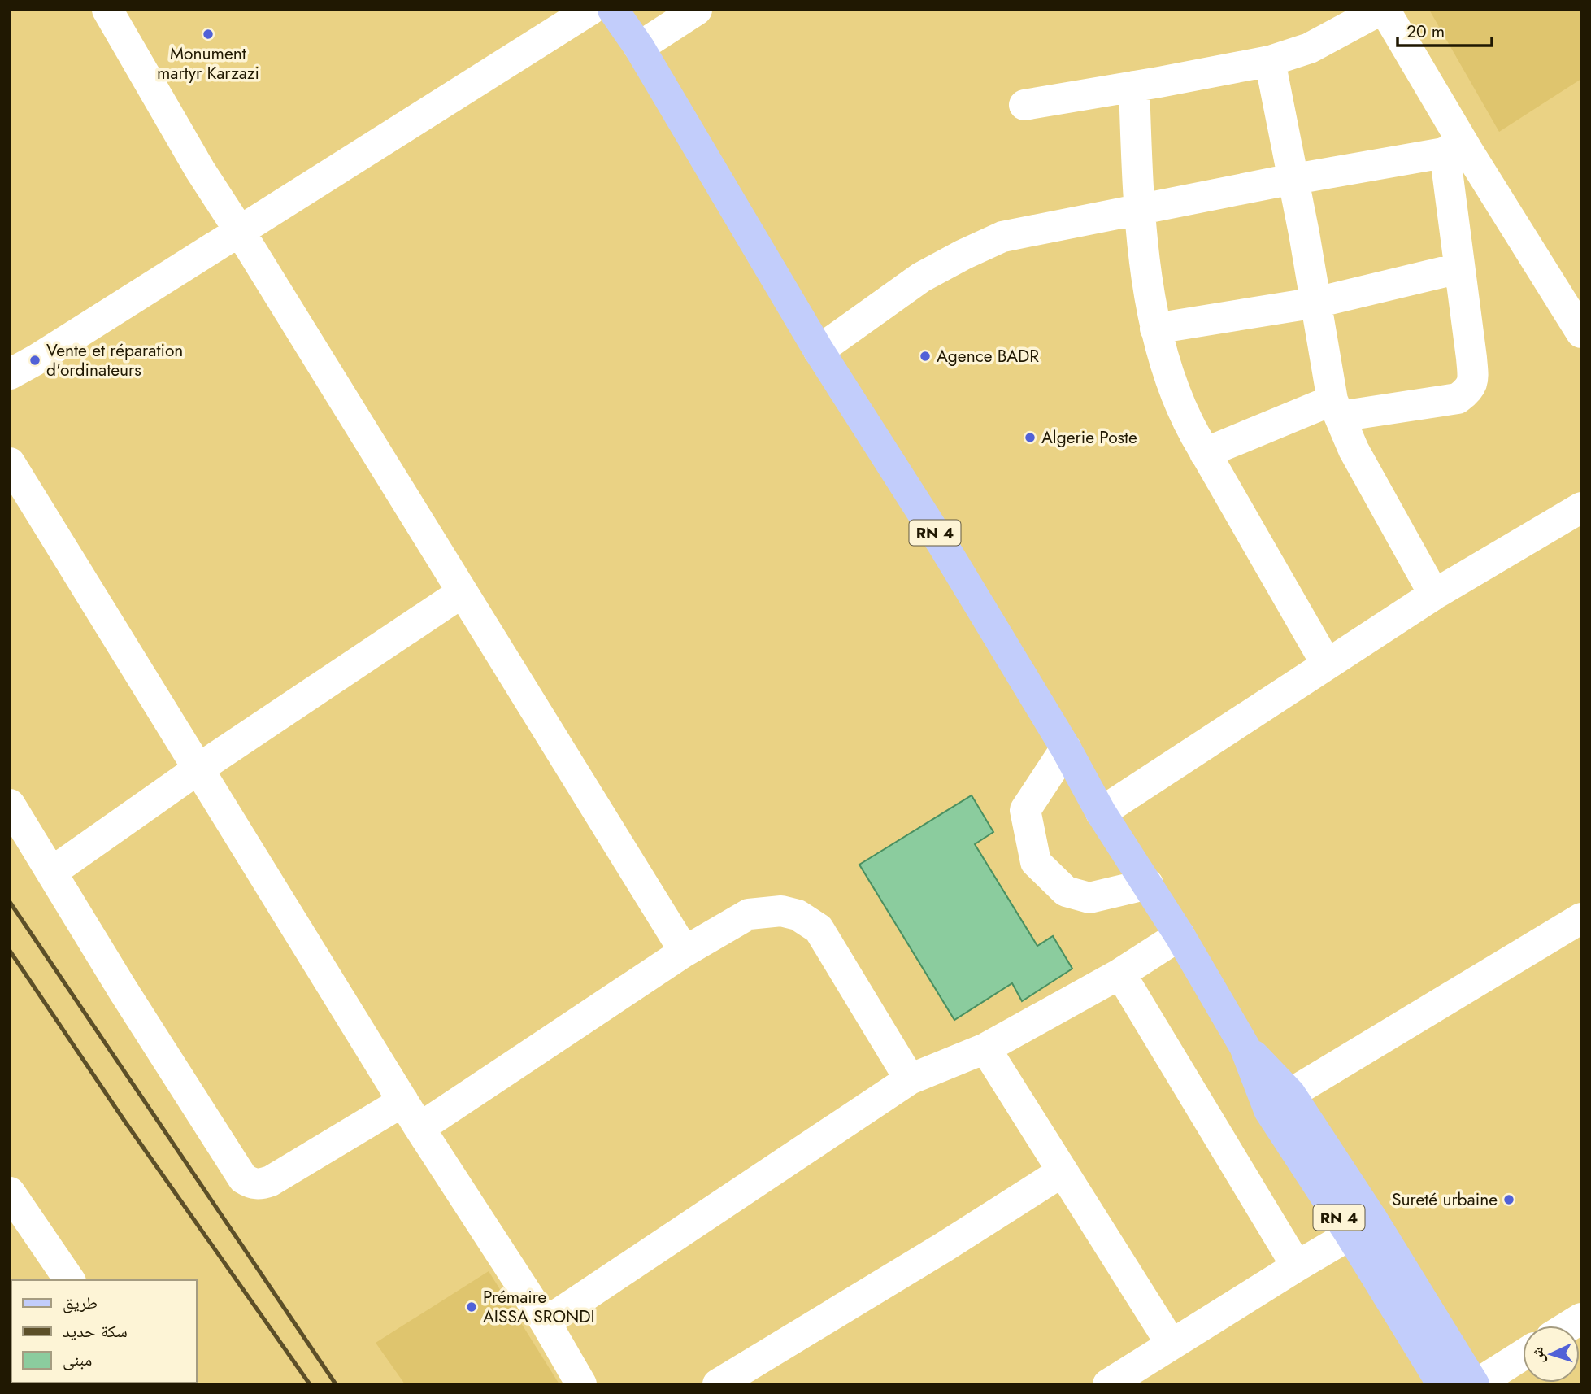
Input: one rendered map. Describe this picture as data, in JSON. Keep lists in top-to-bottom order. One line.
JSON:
{"streets":{"main road":["RN 4"]},"places":["Monument martyr Karzazi","Agence BADR","Vente et réparation d'ordinateurs","Algerie Poste","Sureté urbaine","Prémaire AISSA SRONDI"],"legend":["طريق","سكة حديد","مبنى"],"scale_bar":"20 m","north":"left"}
